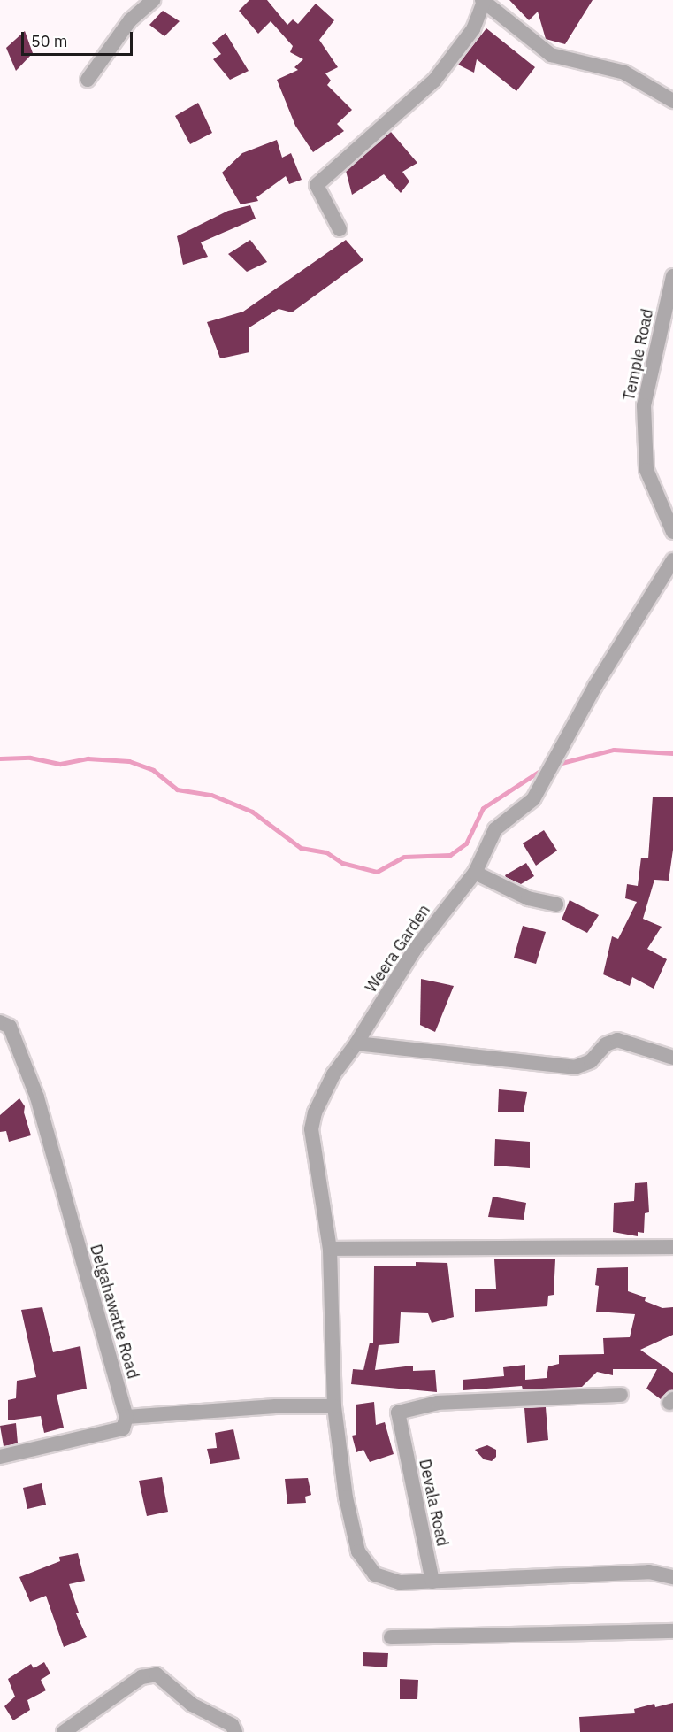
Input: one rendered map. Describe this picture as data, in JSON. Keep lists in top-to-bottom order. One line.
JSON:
{"streets":{"street":["Temple Road","Weera Garden","Delgahawatte Road","Devala Road"]},"crossings":[["Weera Garden","Devala Road"]],"scale_bar":"50 m"}
